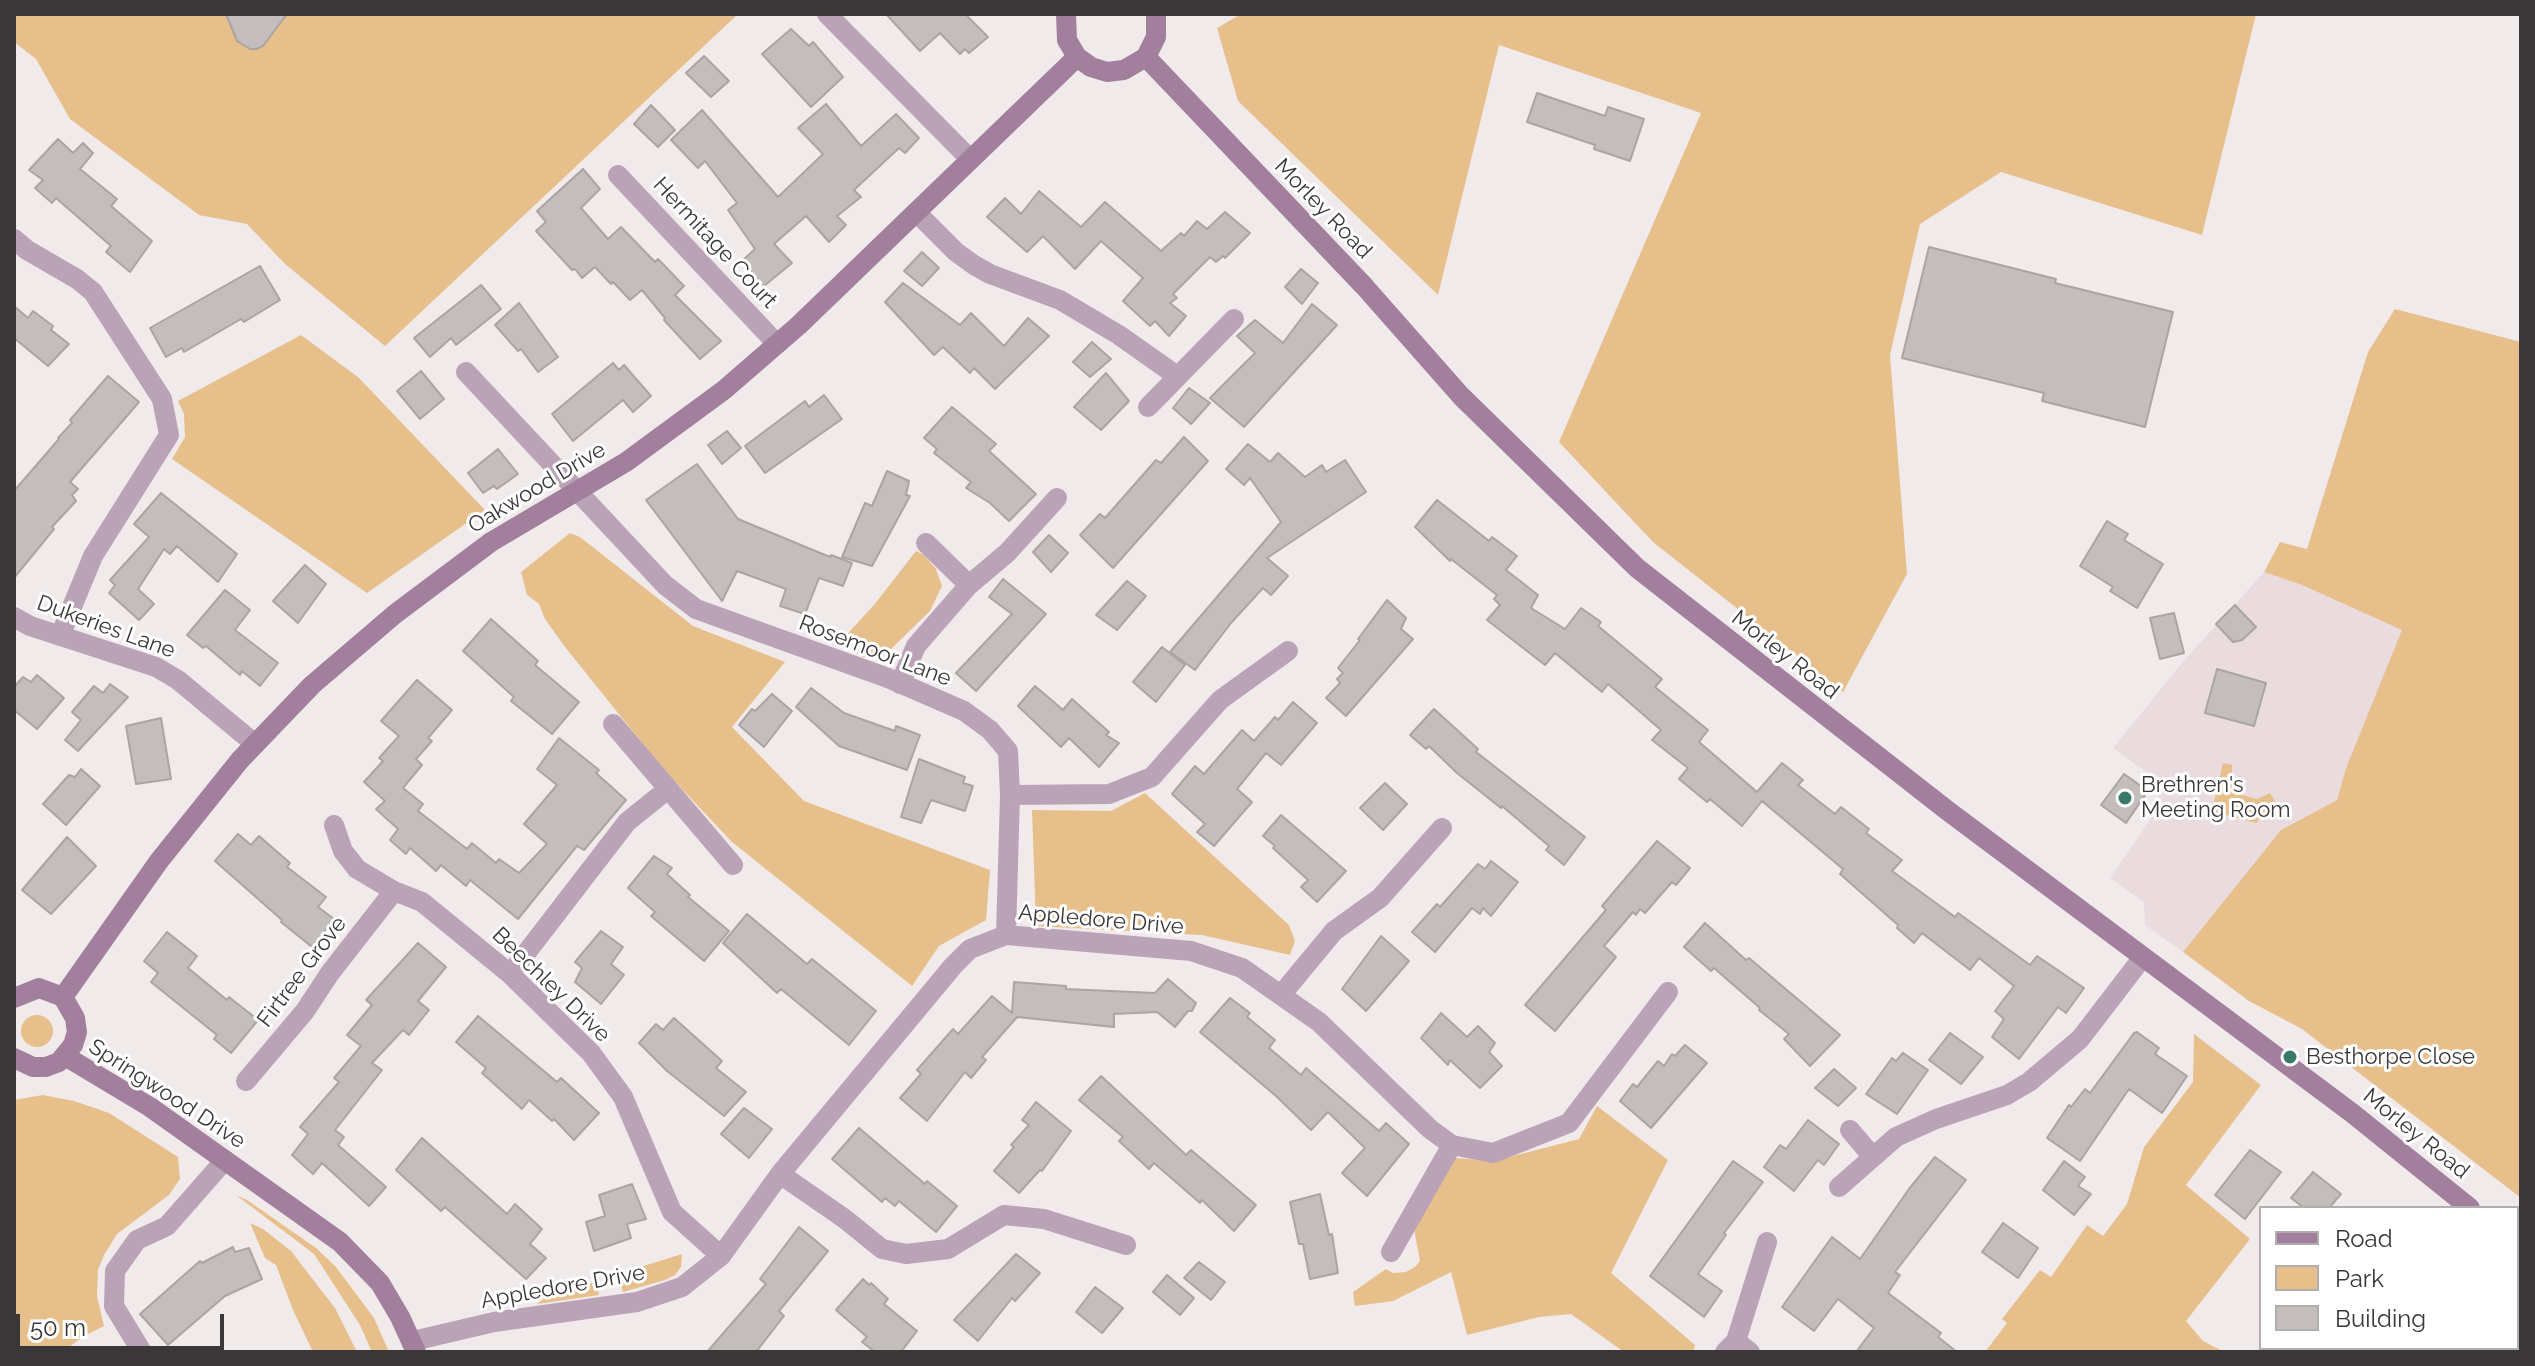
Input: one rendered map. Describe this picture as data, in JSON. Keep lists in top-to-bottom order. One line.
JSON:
{"streets":{"street":["Morley Road","Hermitage Court","Oakwood Drive","Dukeries Lane","Rosemoor Lane","Appledore Drive","Firtree Grove","Beechley Drive","Springwood Drive"]},"crossings":[["Hermitage Court","Oakwood Drive"],["Oakwood Drive","Dukeries Lane"],["Oakwood Drive","Rosemoor Lane"],["Rosemoor Lane","Appledore Drive"],["Appledore Drive","Beechley Drive"],["Appledore Drive","Springwood Drive"],["Firtree Grove","Beechley Drive"]],"places":["Brethren's Meeting Room","Besthorpe Close"],"legend":["Road","Park","Building"],"scale_bar":"50 m"}
